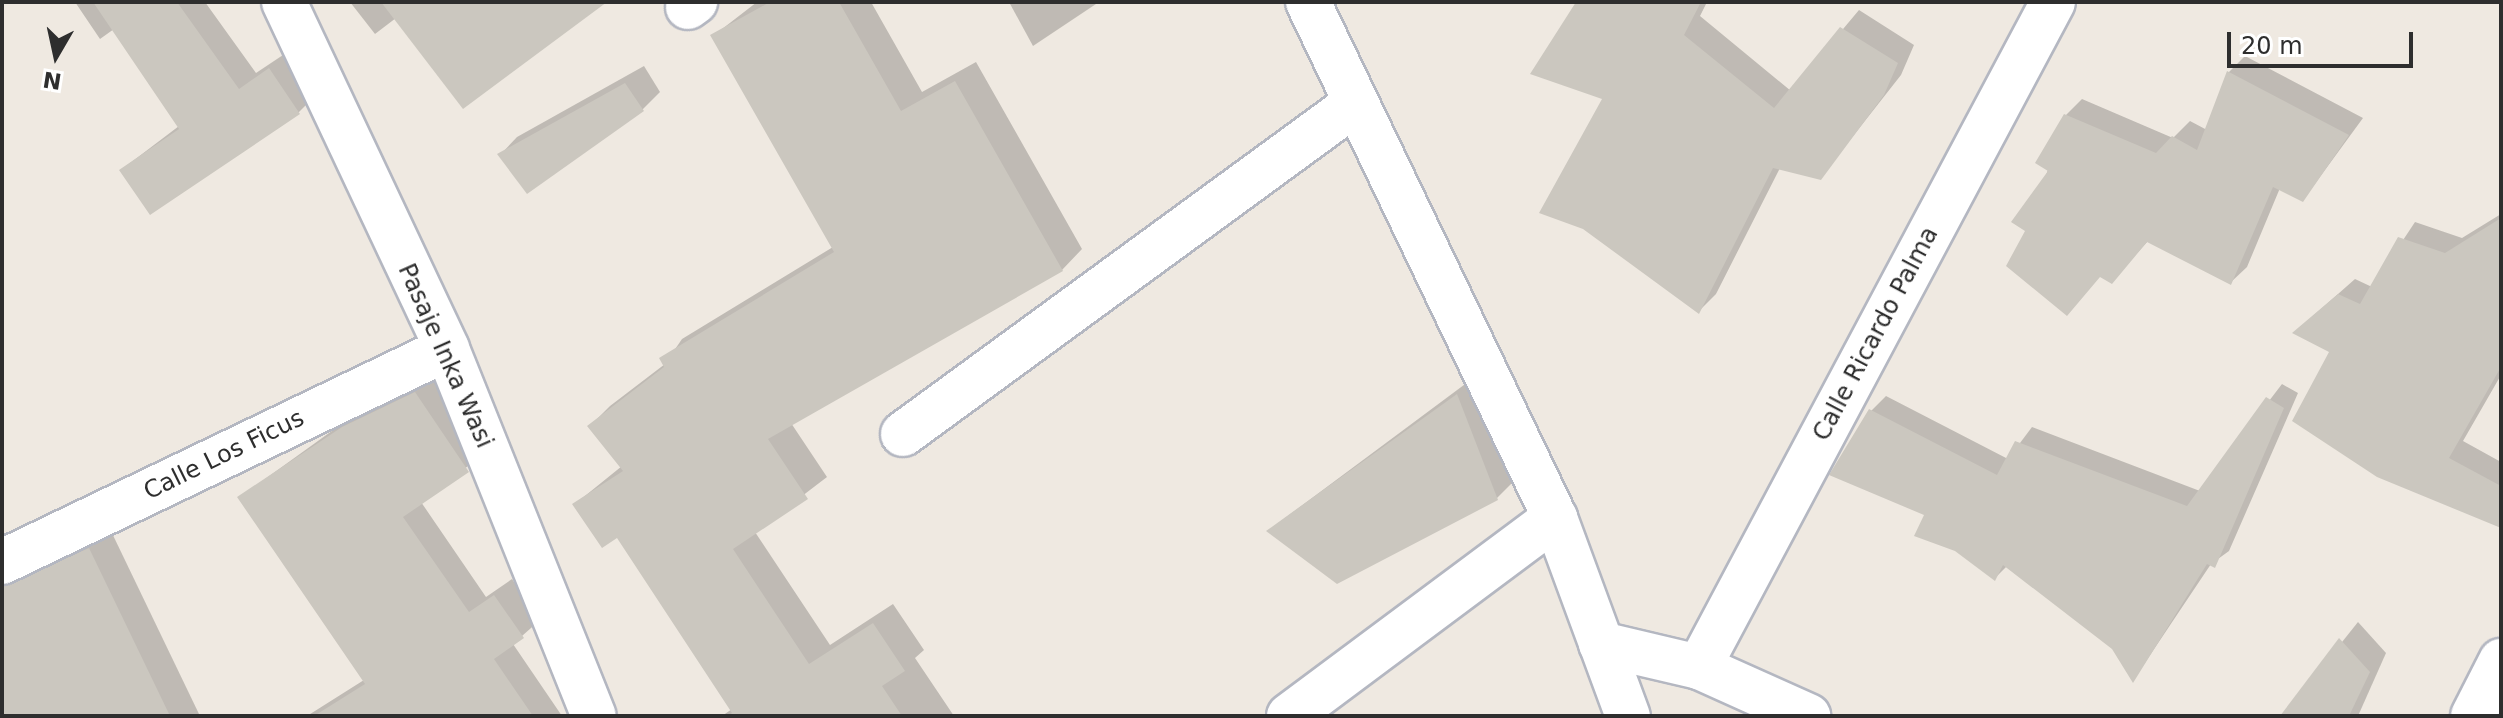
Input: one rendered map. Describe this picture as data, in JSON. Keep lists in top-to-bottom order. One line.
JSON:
{"streets":{"street":["Calle Ricardo Palma","Pasaje Inka Wasi","Calle Los Ficus"]},"crossings":[["Pasaje Inka Wasi","Calle Los Ficus"]],"scale_bar":"20 m","north":"bottom"}
